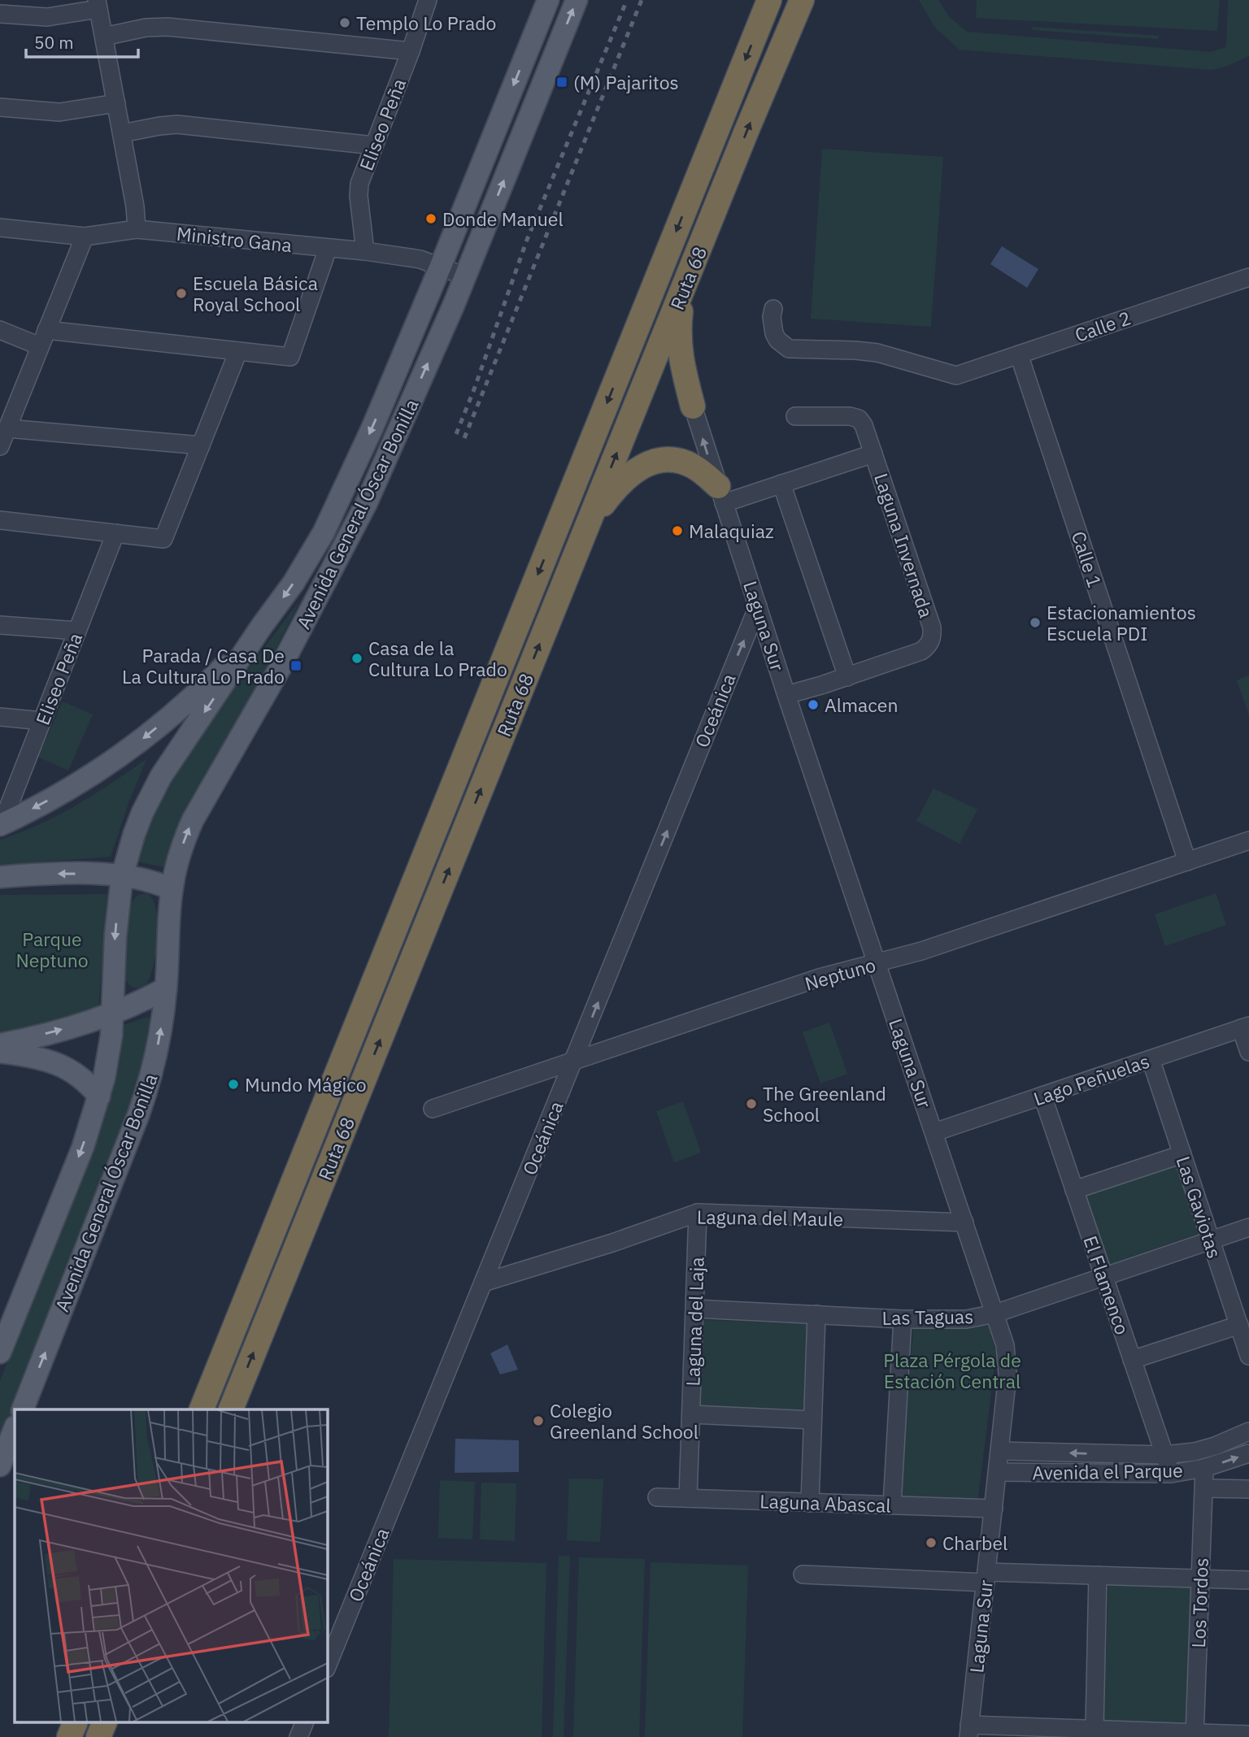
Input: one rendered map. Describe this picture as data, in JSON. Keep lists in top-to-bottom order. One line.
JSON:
{"streets":{"highway":["Ruta 68"],"main road":["Avenida General Óscar Bonilla"],"street":["Eliseo Peña","Ministro Gana","Calle 2","Laguna Invernada","Calle 1","Laguna Sur","Oceánica","Neptuno","Lago Peñuelas","Las Gaviotas","Laguna del Maule","El Flamenco","Las Taguas","Laguna del Laja","Avenida el Parque","Laguna Abascal","Los Tordos"]},"crossings":[["Eliseo Peña","Ministro Gana"],["Ministro Gana","Avenida General Óscar Bonilla"],["Calle 2","Calle 1"],["Laguna Invernada","Laguna Sur"],["Calle 1","Neptuno"],["Laguna Sur","Oceánica"],["Laguna Sur","Neptuno"],["Laguna Sur","Lago Peñuelas"],["Laguna Sur","Laguna del Maule"],["Laguna Sur","Las Taguas"],["Laguna Sur","Avenida el Parque"],["Laguna Sur","Laguna Abascal"],["Oceánica","Neptuno"],["Oceánica","Laguna del Maule"],["Lago Peñuelas","Las Gaviotas"],["Lago Peñuelas","El Flamenco"],["Las Gaviotas","Las Taguas"],["Laguna del Maule","Laguna del Laja"],["El Flamenco","Las Taguas"],["El Flamenco","Avenida el Parque"],["Las Taguas","Laguna del Laja"],["Laguna del Laja","Laguna Abascal"],["Avenida el Parque","Los Tordos"]],"one_way":["Oceánica"],"parks":["Parque Neptuno","Plaza Pérgola de Estación Central"],"places":{"other":["Templo Lo Prado","Donde Manuel","Escuela Básica Royal School","Malaquiaz","Estacionamientos Escuela PDI","Casa de la Cultura Lo Prado","Almacen","Mundo Mágico","The Greenland School","Colegio Greenland School","Charbel"],"transit":["(M) Pajaritos","Parada / Casa De La Cultura Lo Prado"]},"scale_bar":"50 m"}
